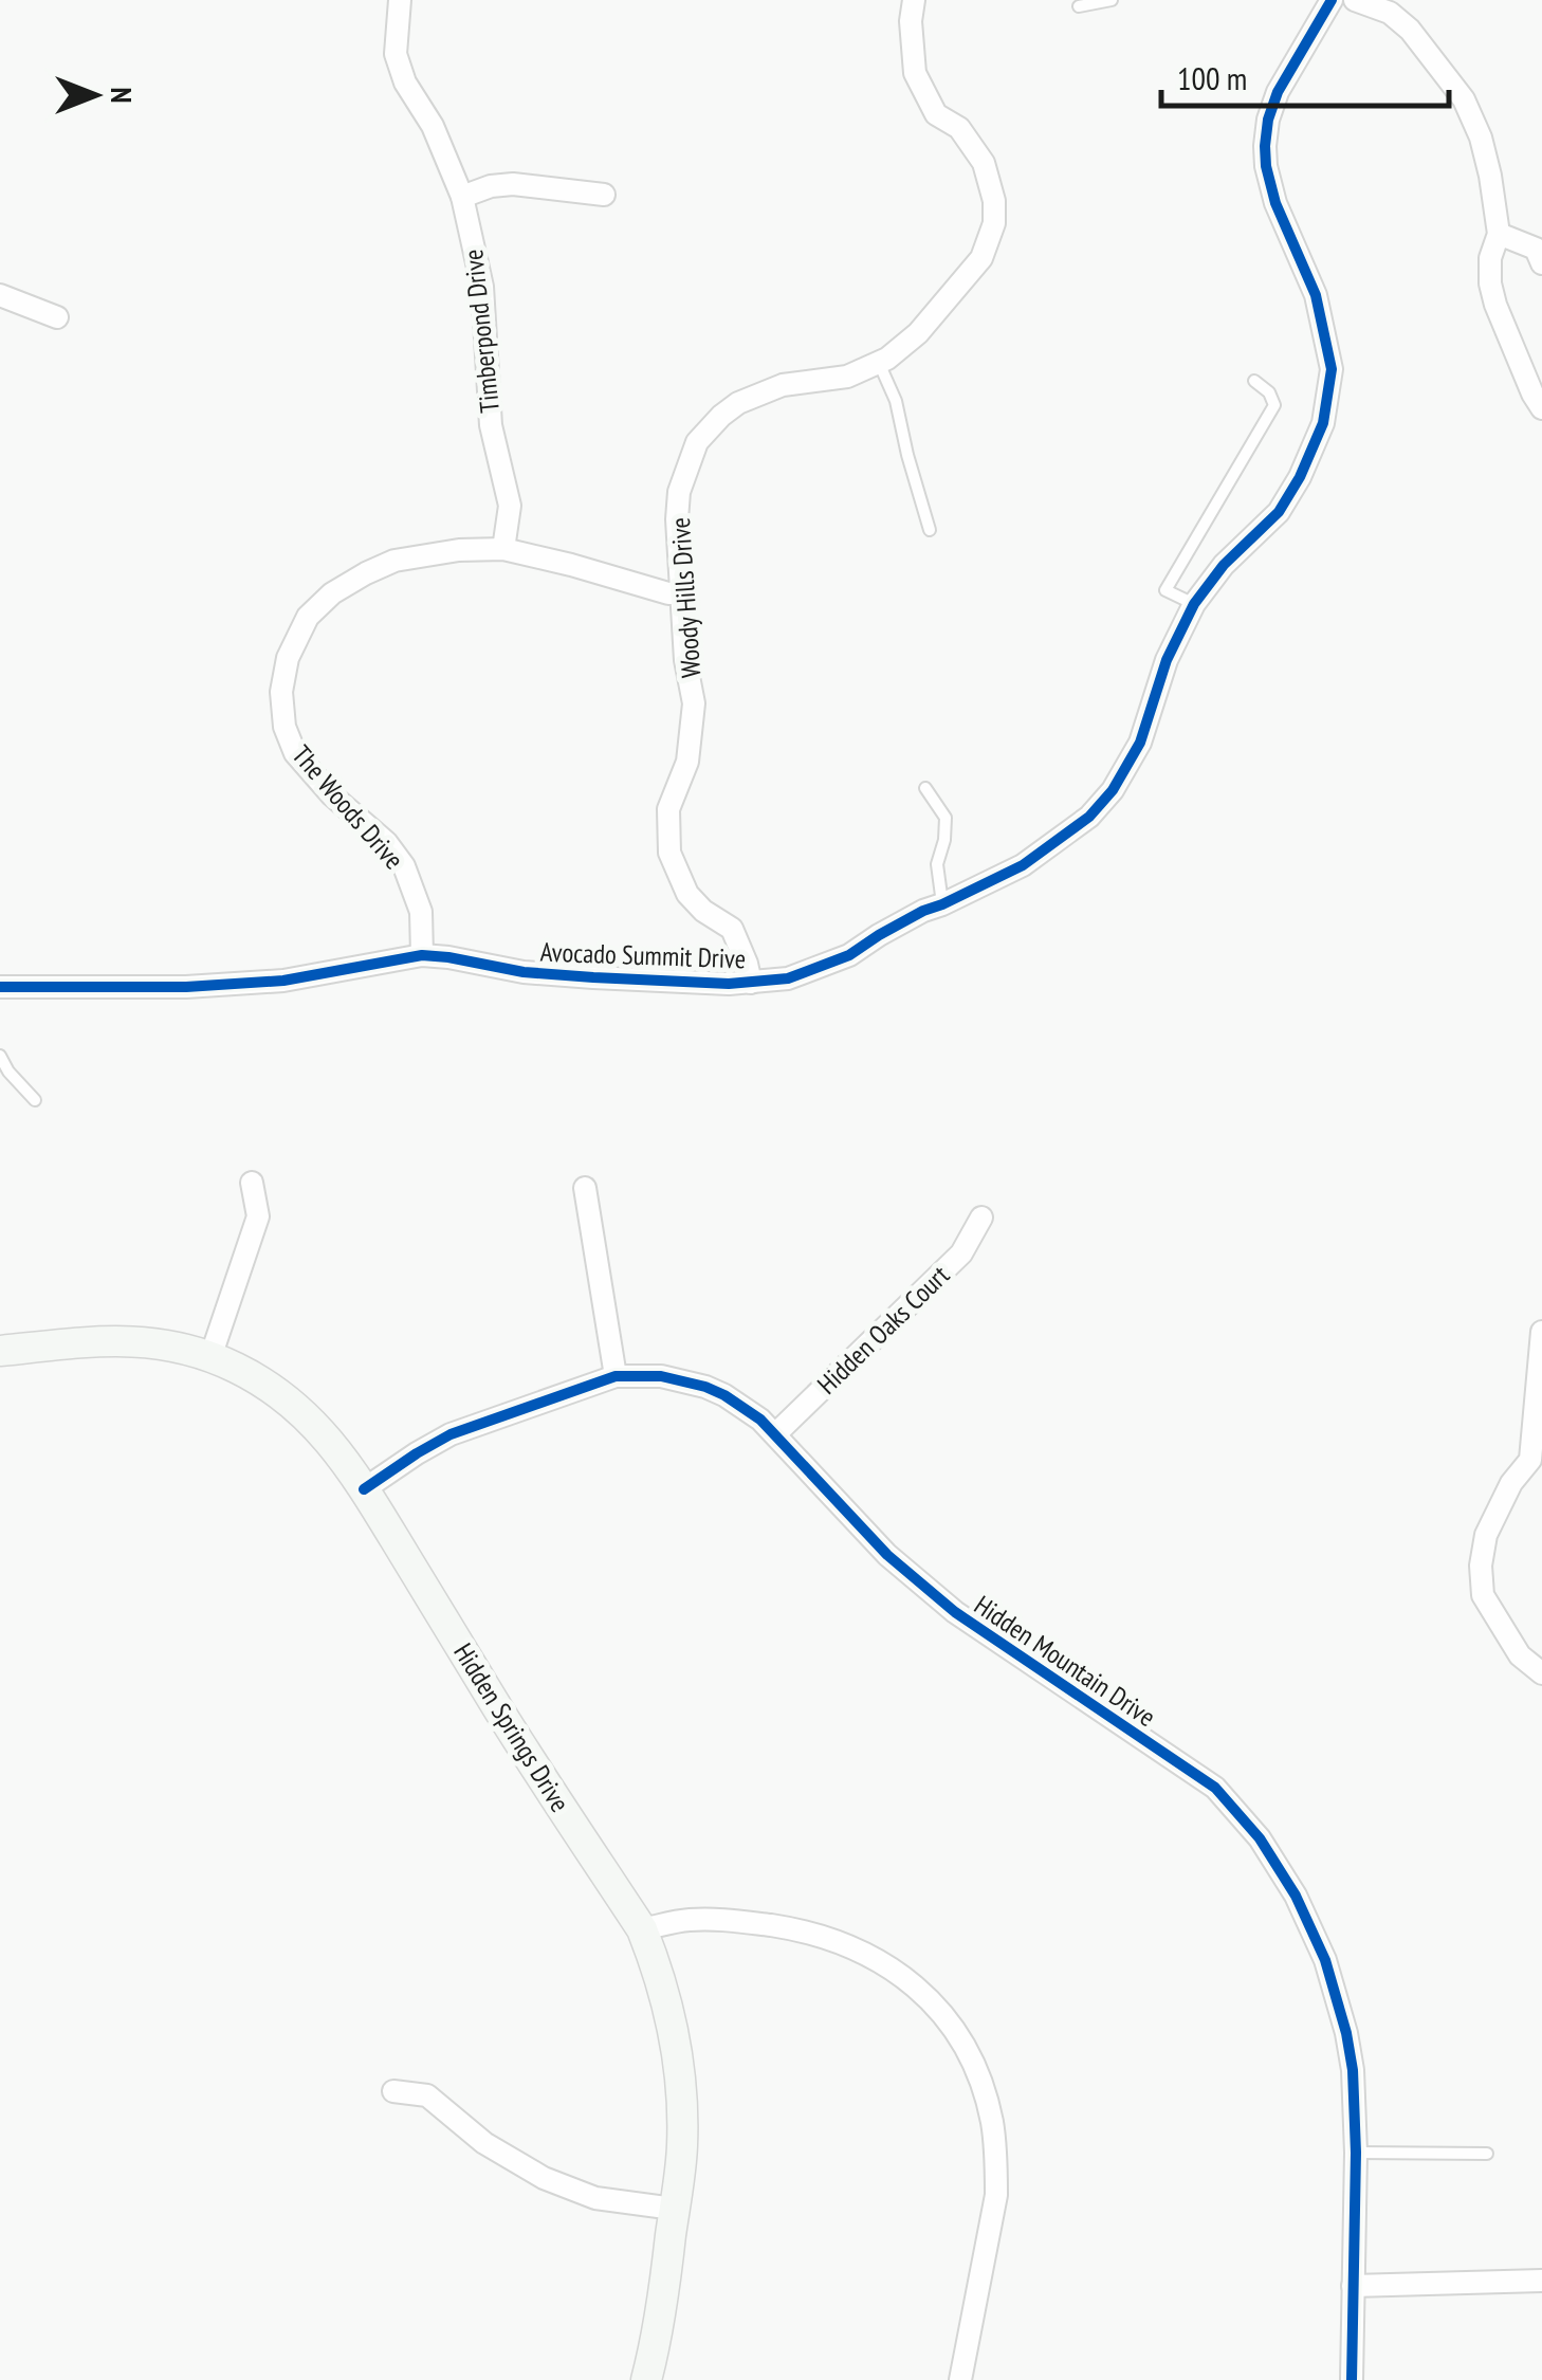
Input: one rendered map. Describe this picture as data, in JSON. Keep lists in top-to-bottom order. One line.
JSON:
{"streets":{"street":["Timberpond Drive","Woody Hills Drive","The Woods Drive","Avocado Summit Drive","Hidden Oaks Court","Hidden Mountain Drive","Hidden Springs Drive"]},"crossings":[["Timberpond Drive","The Woods Drive"],["Woody Hills Drive","The Woods Drive"],["Woody Hills Drive","Avocado Summit Drive"],["The Woods Drive","Avocado Summit Drive"],["Hidden Oaks Court","Hidden Mountain Drive"],["Hidden Mountain Drive","Hidden Springs Drive"]],"scale_bar":"100 m","north":"right"}
